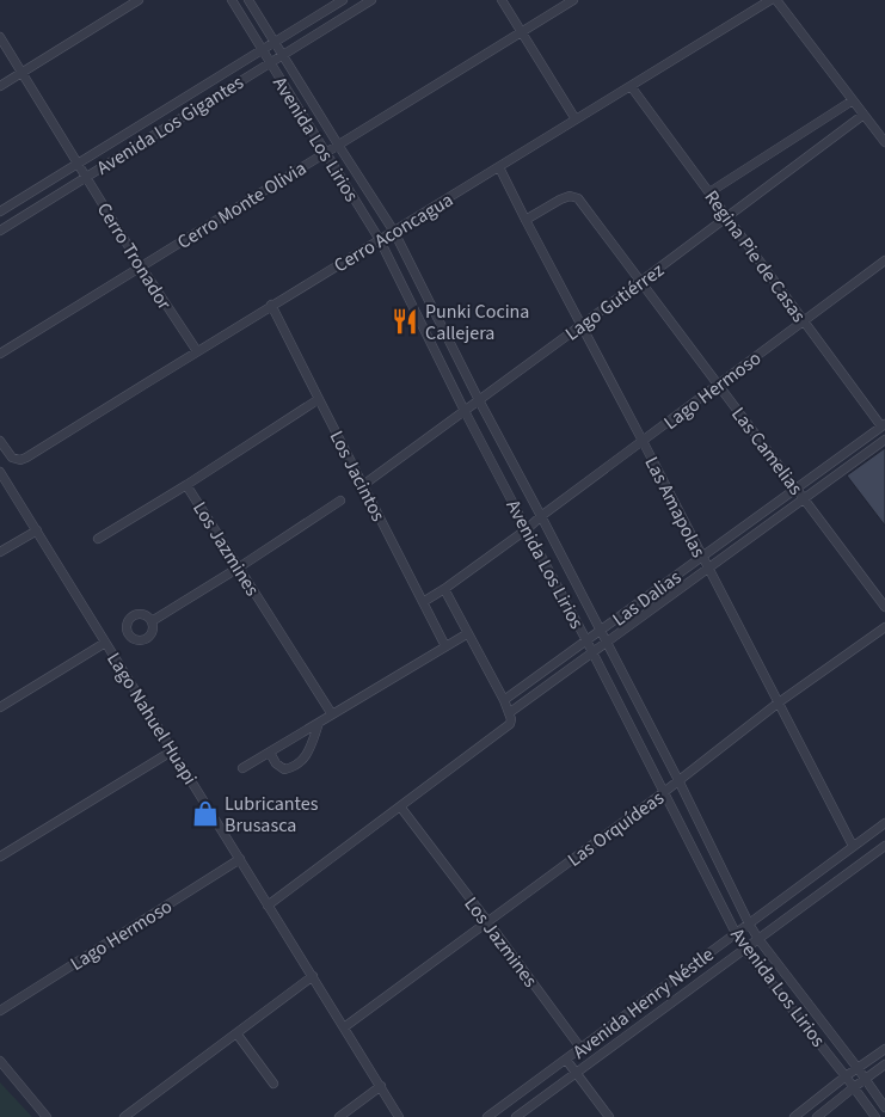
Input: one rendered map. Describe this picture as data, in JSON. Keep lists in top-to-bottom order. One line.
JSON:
{"streets":{"street":["Avenida Los Gigantes","Avenida Los Lirios","Cerro Monte Olivia","Cerro Aconcagua","Cerro Tronador","Regina Pie de Casas","Lago Gutiérrez","Lago Hermoso","Las Camelias","Los Jacintos","Las Amapolas","Los Jazmines","Las Dalias","Lago Nahuel Huapi","Las Orquídeas","Avenida Henry Néstle"]},"crossings":[["Avenida Los Gigantes","Avenida Los Lirios"],["Avenida Los Gigantes","Cerro Tronador"],["Avenida Los Lirios","Cerro Monte Olivia"],["Avenida Los Lirios","Cerro Aconcagua"],["Avenida Los Lirios","Lago Gutiérrez"],["Avenida Los Lirios","Lago Hermoso"],["Avenida Los Lirios","Las Dalias"],["Avenida Los Lirios","Las Orquídeas"],["Avenida Los Lirios","Avenida Henry Néstle"],["Cerro Monte Olivia","Cerro Tronador"],["Cerro Aconcagua","Cerro Tronador"],["Cerro Aconcagua","Regina Pie de Casas"],["Cerro Aconcagua","Los Jacintos"],["Cerro Aconcagua","Las Amapolas"],["Regina Pie de Casas","Lago Gutiérrez"],["Regina Pie de Casas","Lago Hermoso"],["Regina Pie de Casas","Las Dalias"],["Lago Gutiérrez","Las Camelias"],["Lago Gutiérrez","Los Jacintos"],["Lago Gutiérrez","Las Amapolas"],["Lago Hermoso","Las Camelias"],["Lago Hermoso","Los Jacintos"],["Lago Hermoso","Las Amapolas"],["Lago Hermoso","Lago Nahuel Huapi"],["Las Camelias","Las Amapolas"],["Las Camelias","Las Dalias"],["Los Jacintos","Los Jazmines"],["Las Amapolas","Las Dalias"],["Las Amapolas","Las Orquídeas"],["Las Amapolas","Avenida Henry Néstle"],["Los Jazmines","Las Dalias"],["Los Jazmines","Las Orquídeas"],["Los Jazmines","Avenida Henry Néstle"],["Las Dalias","Lago Nahuel Huapi"],["Lago Nahuel Huapi","Las Orquídeas"]],"places":{"restaurant":["Punki Cocina Callejera"],"shop":["Lubricantes Brusasca"]}}
